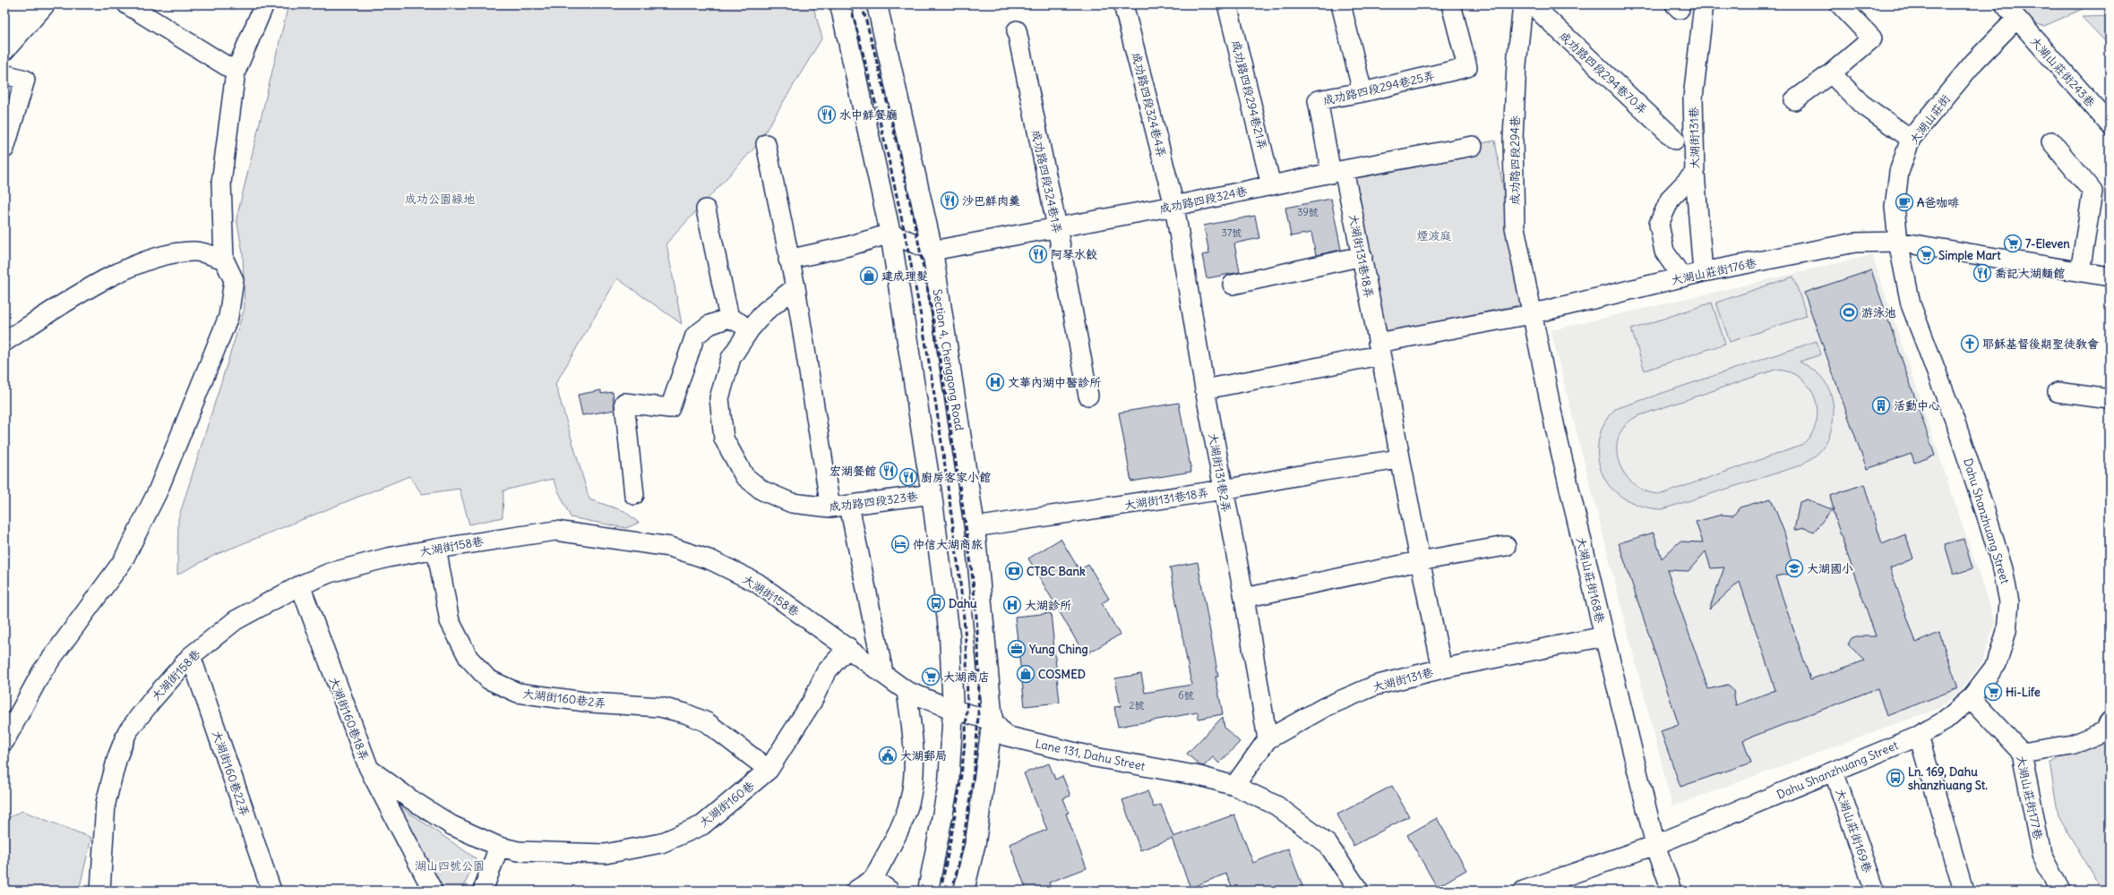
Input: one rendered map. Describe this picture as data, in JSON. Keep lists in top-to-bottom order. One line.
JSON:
{"streets":{"main road":["Section 4, Chenggong Road"],"street":["大湖山莊街243巷","成功路四段294巷70弄","成功路四段294巷25弄","成功路四段294巷21弄","成功路四段324巷4弄","大湖山莊街","大湖街131巷","成功路四段294巷","成功路四段324巷1弄","成功路四段324巷","大湖街131巷18弄","大湖山莊街176巷","大湖街131巷2弄","成功路四段323巷","Dahu Shanzhuang Street","大湖街158巷","大湖山莊街168巷","大湖街160巷2弄","大湖街160巷18弄","Lane 131, Dahu Street","大湖街160巷22弄","大湖山莊街177巷","大湖街160巷","大湖山莊街169巷"]},"crossings":[["大湖山莊街243巷","大湖山莊街"],["成功路四段294巷25弄","成功路四段324巷"],["成功路四段294巷25弄","大湖街131巷18弄"],["成功路四段294巷21弄","成功路四段324巷"],["成功路四段324巷4弄","成功路四段324巷"],["成功路四段324巷4弄","大湖街131巷2弄"],["大湖山莊街","大湖山莊街176巷"],["大湖山莊街","Dahu Shanzhuang Street"],["大湖街131巷","大湖街131巷18弄"],["大湖街131巷","大湖山莊街176巷"],["大湖街131巷","大湖街131巷2弄"],["大湖街131巷","大湖山莊街168巷"],["大湖街131巷","Lane 131, Dahu Street"],["成功路四段294巷","大湖山莊街176巷"],["成功路四段294巷","大湖山莊街168巷"],["成功路四段324巷1弄","成功路四段324巷"],["成功路四段324巷","大湖街131巷18弄"],["成功路四段324巷","Section 4, Chenggong Road"],["成功路四段324巷","大湖街131巷2弄"],["大湖街131巷18弄","Section 4, Chenggong Road"],["大湖街131巷18弄","大湖街131巷2弄"],["大湖山莊街176巷","Dahu Shanzhuang Street"],["大湖山莊街176巷","大湖山莊街168巷"],["Section 4, Chenggong Road","Lane 131, Dahu Street"],["Dahu Shanzhuang Street","大湖山莊街168巷"],["Dahu Shanzhuang Street","大湖山莊街177巷"],["Dahu Shanzhuang Street","大湖山莊街169巷"],["大湖街158巷","大湖街160巷2弄"],["大湖街158巷","大湖街160巷18弄"],["大湖街158巷","大湖街160巷22弄"],["大湖街158巷","大湖街160巷"],["大湖街160巷2弄","大湖街160巷"],["大湖街160巷18弄","大湖街160巷"]],"parks":["成功公園綠地","煙波庭","湖山四號公園"],"places":{"restaurant":["水中鮮餐廳","沙巴鮮肉羹","阿琴水餃","喬記大湖麵館","宏湖餐館","廚房客家小館"],"cafe":["A爸咖啡"],"supermarket":["7-Eleven","Simple Mart","大湖商店","Hi-Life"],"shop":["建成理髮","COSMED"],"sports":["游泳池"],"church":["耶穌基督後期聖徒教會"],"hospital":["文華內湖中醫診所","大湖診所"],"building":["活動中心"],"hotel":["仲信大湖商旅"],"school or university":["大湖國小"],"bank":["CTBC Bank"],"bus stop":["Dahu","Ln. 169, Dahu shanzhuang St."],"office":["Yung Ching"],"public building":["大湖郵局"]},"house_numbers":["39號","37號","6號","2號"]}
